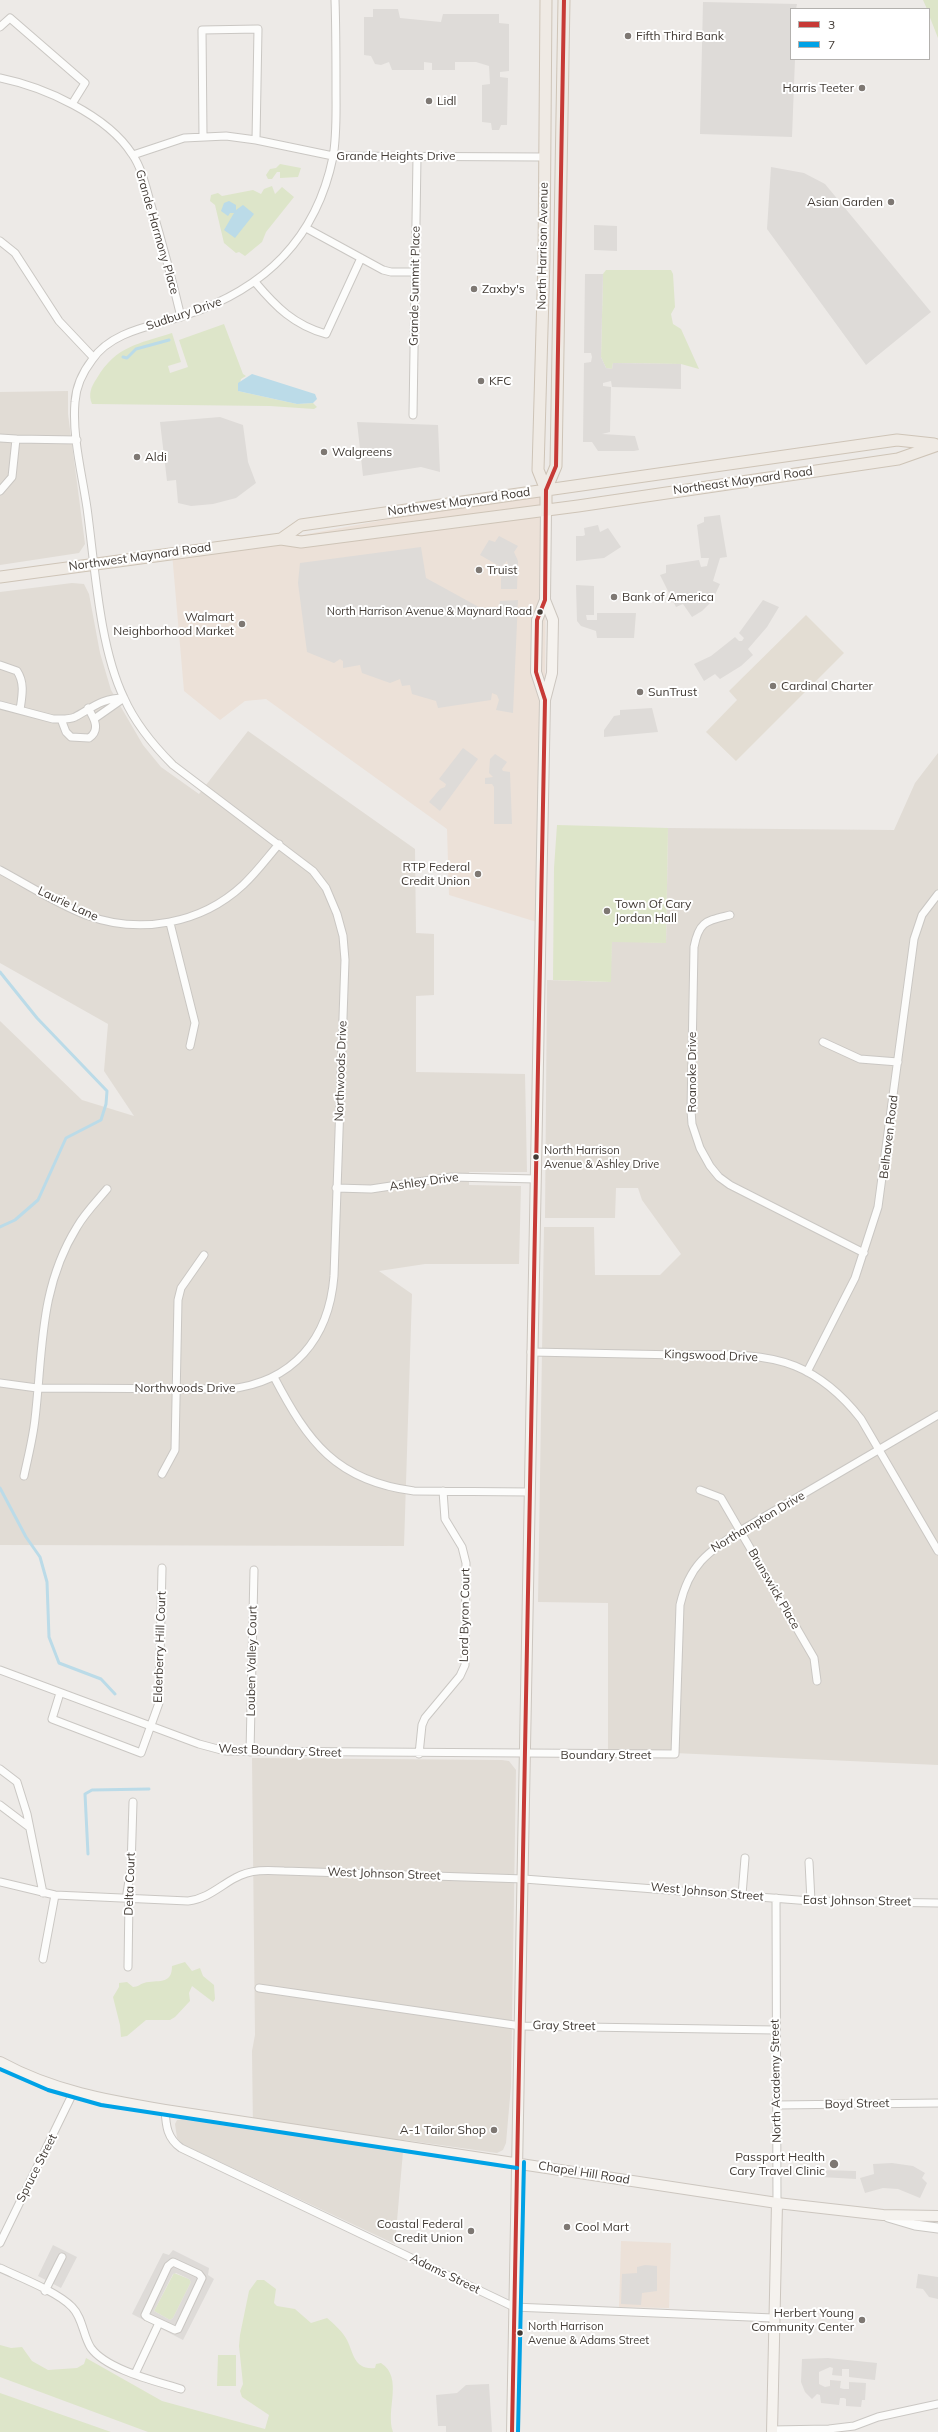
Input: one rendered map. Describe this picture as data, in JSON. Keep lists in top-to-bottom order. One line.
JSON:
{"streets":{"main road":["North Harrison Avenue","Northeast Maynard Road","Northwest Maynard Road","North Academy Street","Chapel Hill Road"],"street":["Grande Heights Drive","Grande Harmony Place","Grande Summit Place","Sudbury Drive","Laurie Lane","Northwoods Drive","Roanoke Drive","Belhaven Road","Ashley Drive","Kingswood Drive","Northampton Drive","Brunswick Place","Lord Byron Court","Elderberry Hill Court","Louben Valley Court","West Boundary Street","Boundary Street","West Johnson Street","Delta Court","East Johnson Street","Gray Street","Boyd Street","Spruce Street","Adams Street"]},"crossings":[["Grande Heights Drive","Grande Harmony Place"],["Grande Heights Drive","North Harrison Avenue"],["Grande Heights Drive","Grande Summit Place"],["Grande Heights Drive","Sudbury Drive"],["Grande Harmony Place","Sudbury Drive"],["North Harrison Avenue","Northeast Maynard Road"],["North Harrison Avenue","Northwest Maynard Road"],["North Harrison Avenue","Ashley Drive"],["North Harrison Avenue","Kingswood Drive"],["North Harrison Avenue","West Boundary Street"],["North Harrison Avenue","Boundary Street"],["North Harrison Avenue","West Johnson Street"],["North Harrison Avenue","Gray Street"],["North Harrison Avenue","Chapel Hill Road"],["North Harrison Avenue","Adams Street"],["Sudbury Drive","Northwest Maynard Road"],["Sudbury Drive","Northwoods Drive"],["Northeast Maynard Road","Northwest Maynard Road"],["Northwest Maynard Road","Northwoods Drive"],["Laurie Lane","Northwoods Drive"],["Northwoods Drive","Ashley Drive"],["Roanoke Drive","Belhaven Road"],["Belhaven Road","Kingswood Drive"],["Kingswood Drive","Northampton Drive"],["Northampton Drive","Brunswick Place"],["Northampton Drive","Boundary Street"],["Lord Byron Court","West Boundary Street"],["Elderberry Hill Court","West Boundary Street"],["Louben Valley Court","West Boundary Street"],["West Boundary Street","Boundary Street"],["West Johnson Street","Delta Court"],["West Johnson Street","East Johnson Street"],["West Johnson Street","North Academy Street"],["East Johnson Street","North Academy Street"],["Gray Street","North Academy Street"],["North Academy Street","Boyd Street"],["North Academy Street","Chapel Hill Road"],["North Academy Street","Adams Street"],["Spruce Street","Chapel Hill Road"],["Chapel Hill Road","Adams Street"]],"places":["Fifth Third Bank","Harris Teeter","Lidl","Asian Garden","Zaxby's","KFC","Walgreens","Aldi","Truist","Bank of America","North Harrison Avenue & Maynard Road","Walmart Neighborhood Market","Cardinal Charter","SunTrust","RTP Federal Credit Union","Town Of Cary Jordan Hall","North Harrison Avenue & Ashley Drive","A-1 Tailor Shop","Passport Health Cary Travel Clinic","Cool Mart","Coastal Federal Credit Union","Herbert Young Community Center","North Harrison Avenue & Adams Street"],"lines":["transit line 3","transit line 7"],"legend":["3","7"]}
